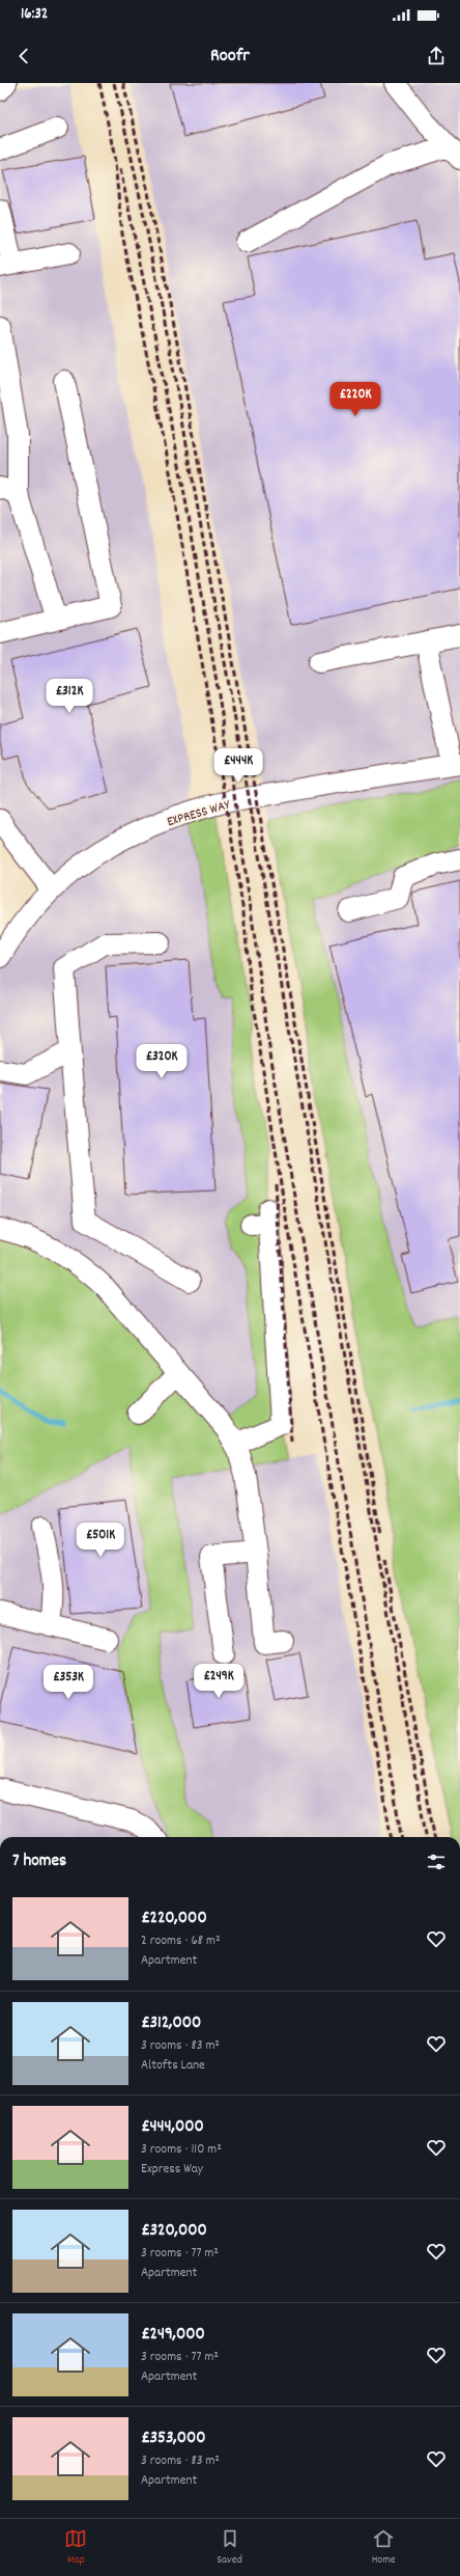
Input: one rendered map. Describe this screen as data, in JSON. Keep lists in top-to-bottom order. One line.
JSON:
{"streets":{"street":["EXPRESS WAY"]},"page":{"status":"16:32","header":"Roofr","price":["£220K","£312K","£444K","£320K","£501K","£249K","£353K"],"heading":"7 homes","list":[{"name":"£220,000","note":"2 rooms · 68 m² · Apartment"},{"name":"£312,000","note":"3 rooms · 83 m² · Altofts Lane"},{"name":"£444,000","note":"3 rooms · 110 m² · Express Way"},{"name":"£320,000","note":"3 rooms · 77 m² · Apartment"},{"name":"£249,000","note":"3 rooms · 77 m² · Apartment"},{"name":"£353,000","note":"3 rooms · 83 m² · Apartment"}],"tabs":["Map","Saved","Home"]}}
